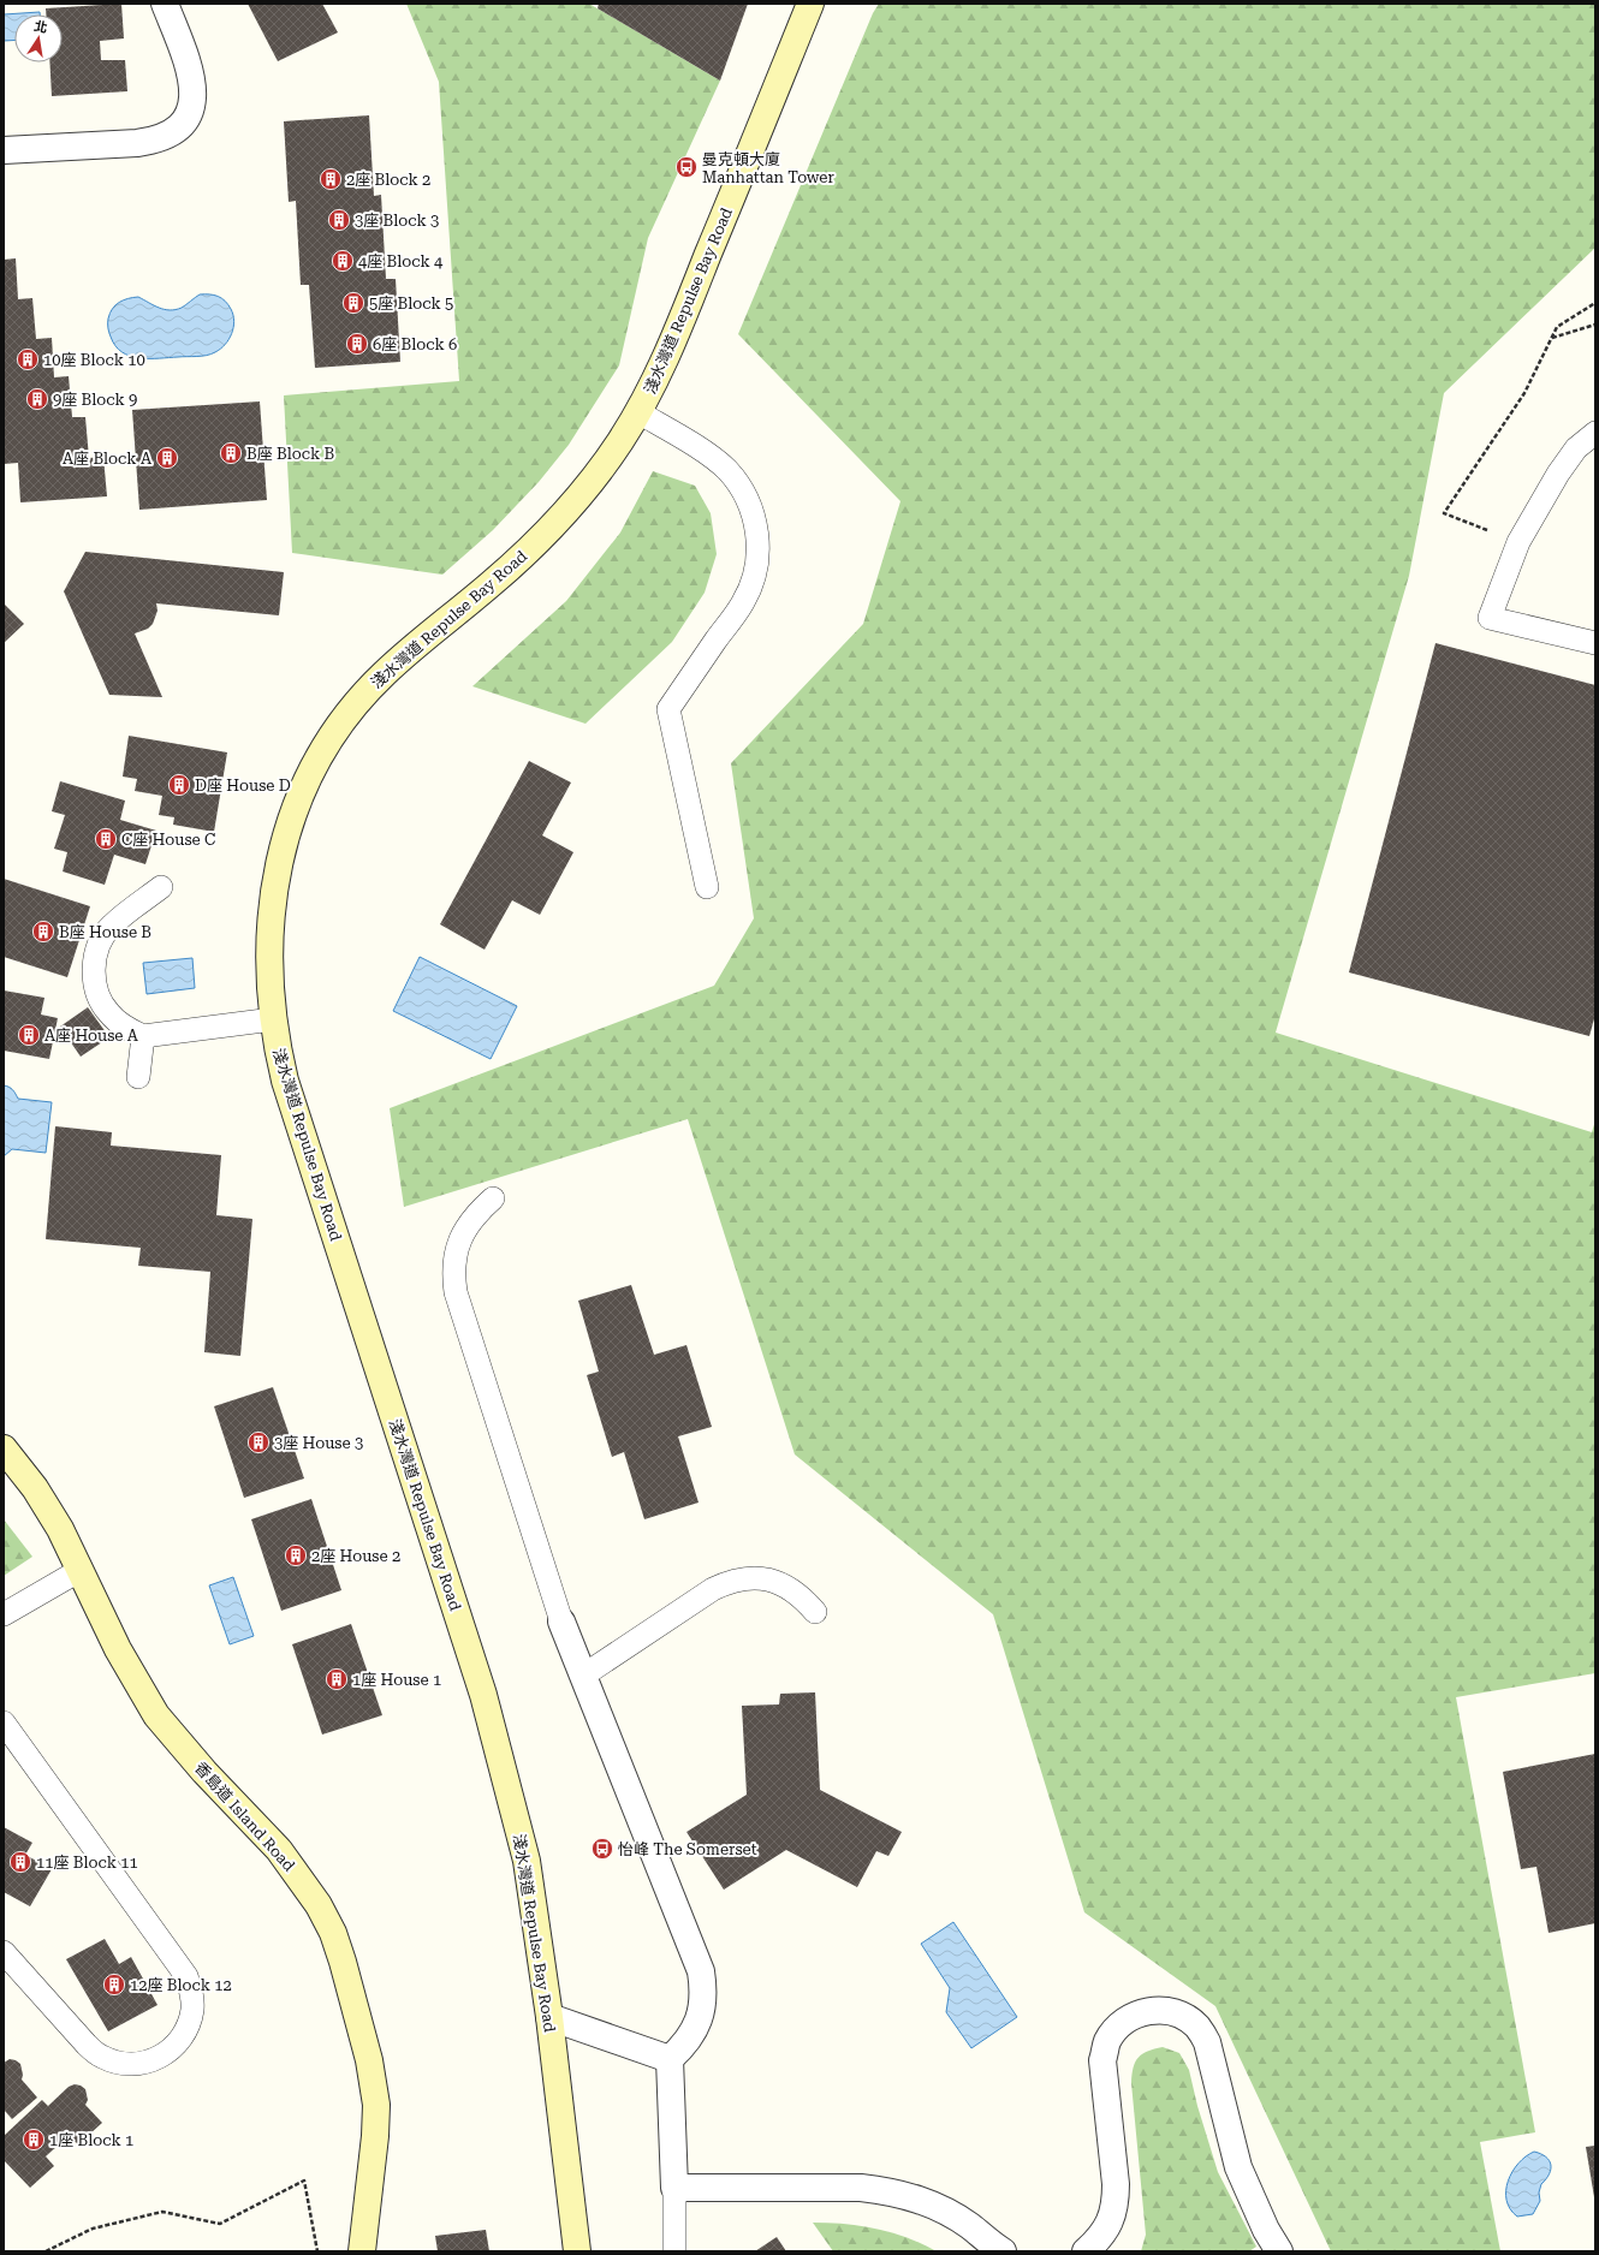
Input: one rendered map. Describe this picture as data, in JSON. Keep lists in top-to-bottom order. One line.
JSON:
{"streets":{"main road":["淺水灣道 Repulse Bay Road","香島道 Island Road"]},"places":{"bus stop":["曼克頓大廈 Manhattan Tower","怡峰 The Somerset"],"building":["2座 Block 2","3座 Block 3","4座 Block 4","5座 Block 5","6座 Block 6","10座 Block 10","9座 Block 9","B座 Block B","A座 Block A","D座 House D","C座 House C","B座 House B","A座 House A","3座 House 3","2座 House 2","1座 House 1","11座 Block 11","12座 Block 12","1座 Block 1"]},"north":"top"}
